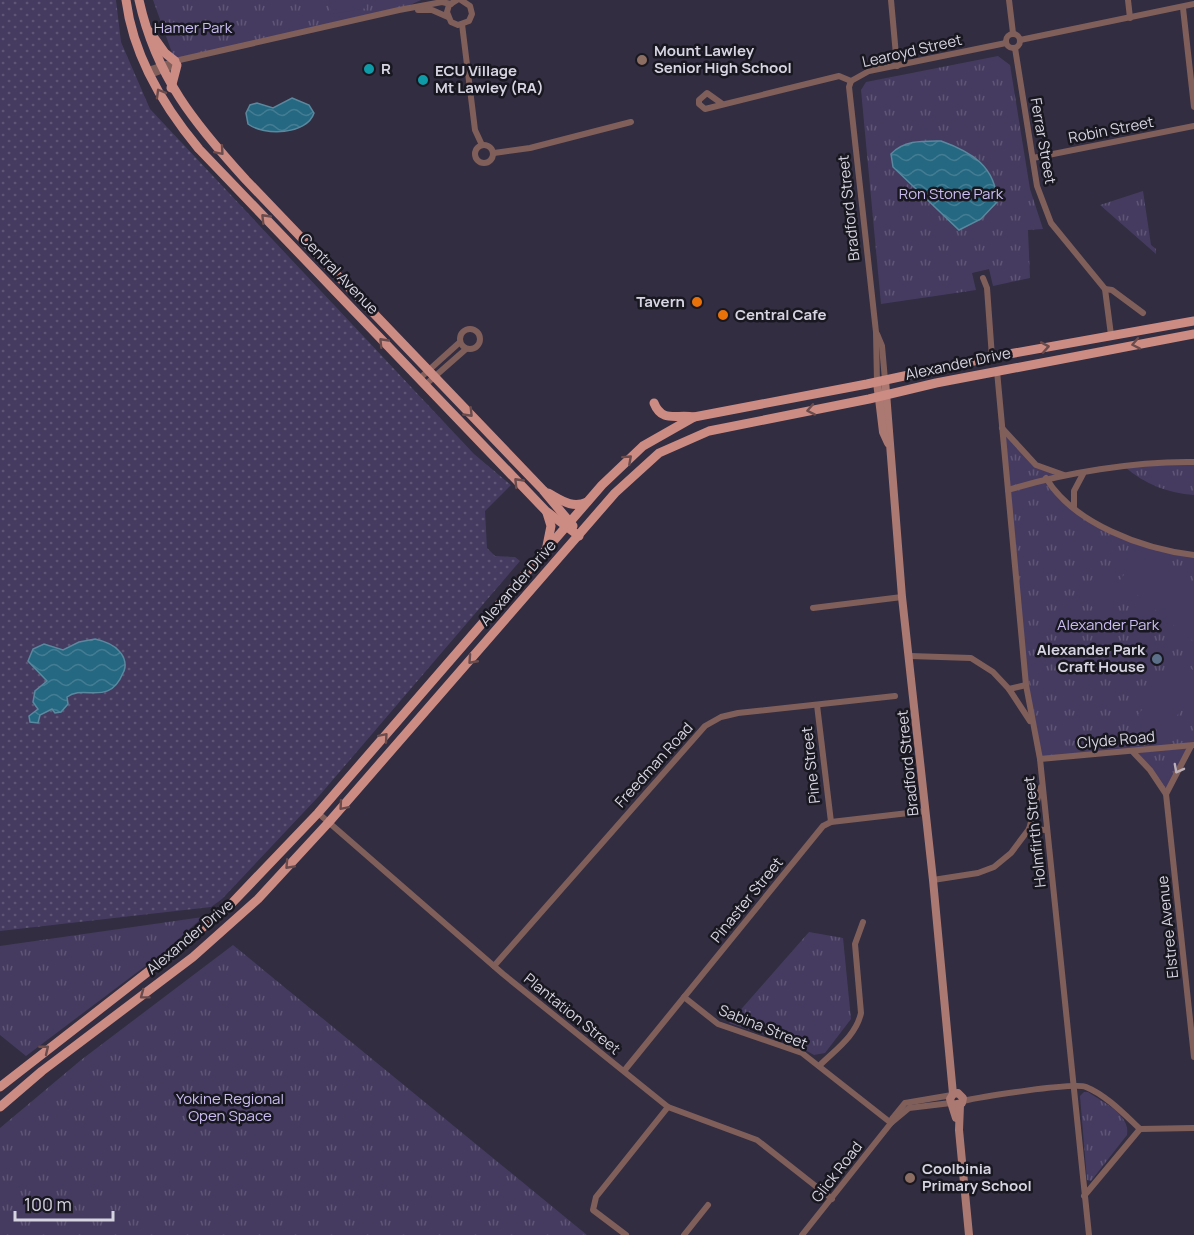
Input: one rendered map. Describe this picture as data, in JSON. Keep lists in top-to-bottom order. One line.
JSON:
{"streets":{"main road":["Central Avenue","Alexander Drive"],"street":["Learoyd Street","Robin Street","Ferrar Street","Bradford Street","Clyde Road","Freedman Road","Pine Street","Holmfirth Street","Pinaster Street","Elstree Avenue","Plantation Street","Sabina Street","Glick Road"]},"crossings":[["Learoyd Street","Ferrar Street"],["Learoyd Street","Bradford Street"],["Robin Street","Ferrar Street"],["Bradford Street","Alexander Drive"],["Bradford Street","Glick Road"],["Central Avenue","Alexander Drive"],["Alexander Drive","Holmfirth Street"],["Alexander Drive","Plantation Street"],["Clyde Road","Holmfirth Street"],["Clyde Road","Elstree Avenue"],["Freedman Road","Pine Street"],["Freedman Road","Plantation Street"],["Pine Street","Pinaster Street"],["Holmfirth Street","Glick Road"],["Pinaster Street","Plantation Street"],["Pinaster Street","Sabina Street"],["Plantation Street","Glick Road"],["Sabina Street","Glick Road"]],"parks":["Hamer Park","Ron Stone Park","Alexander Park","Yokine Regional Open Space"],"places":["Mount Lawley Senior High School","R","ECU Village Mt Lawley (RA)","Tavern","Central Cafe","Alexander Park Craft House","Coolbinia Primary School"],"scale_bar":"100 m"}
